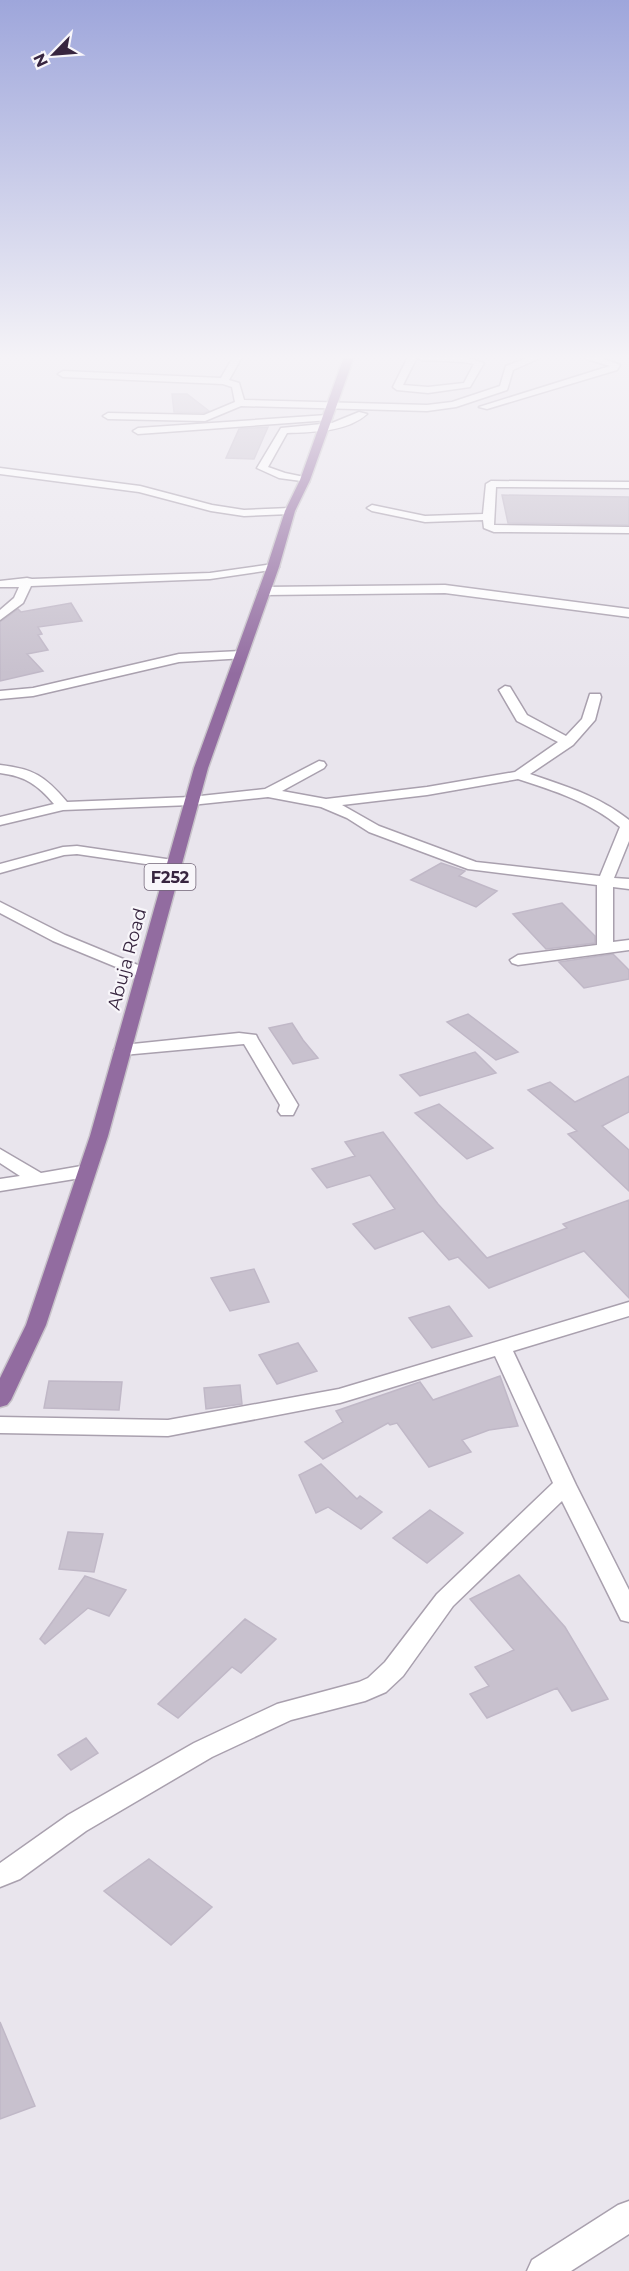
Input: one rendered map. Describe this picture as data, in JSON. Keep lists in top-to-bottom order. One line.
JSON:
{"streets":{"main road":["F252","Abuja Road"]},"north":"bottom left"}
